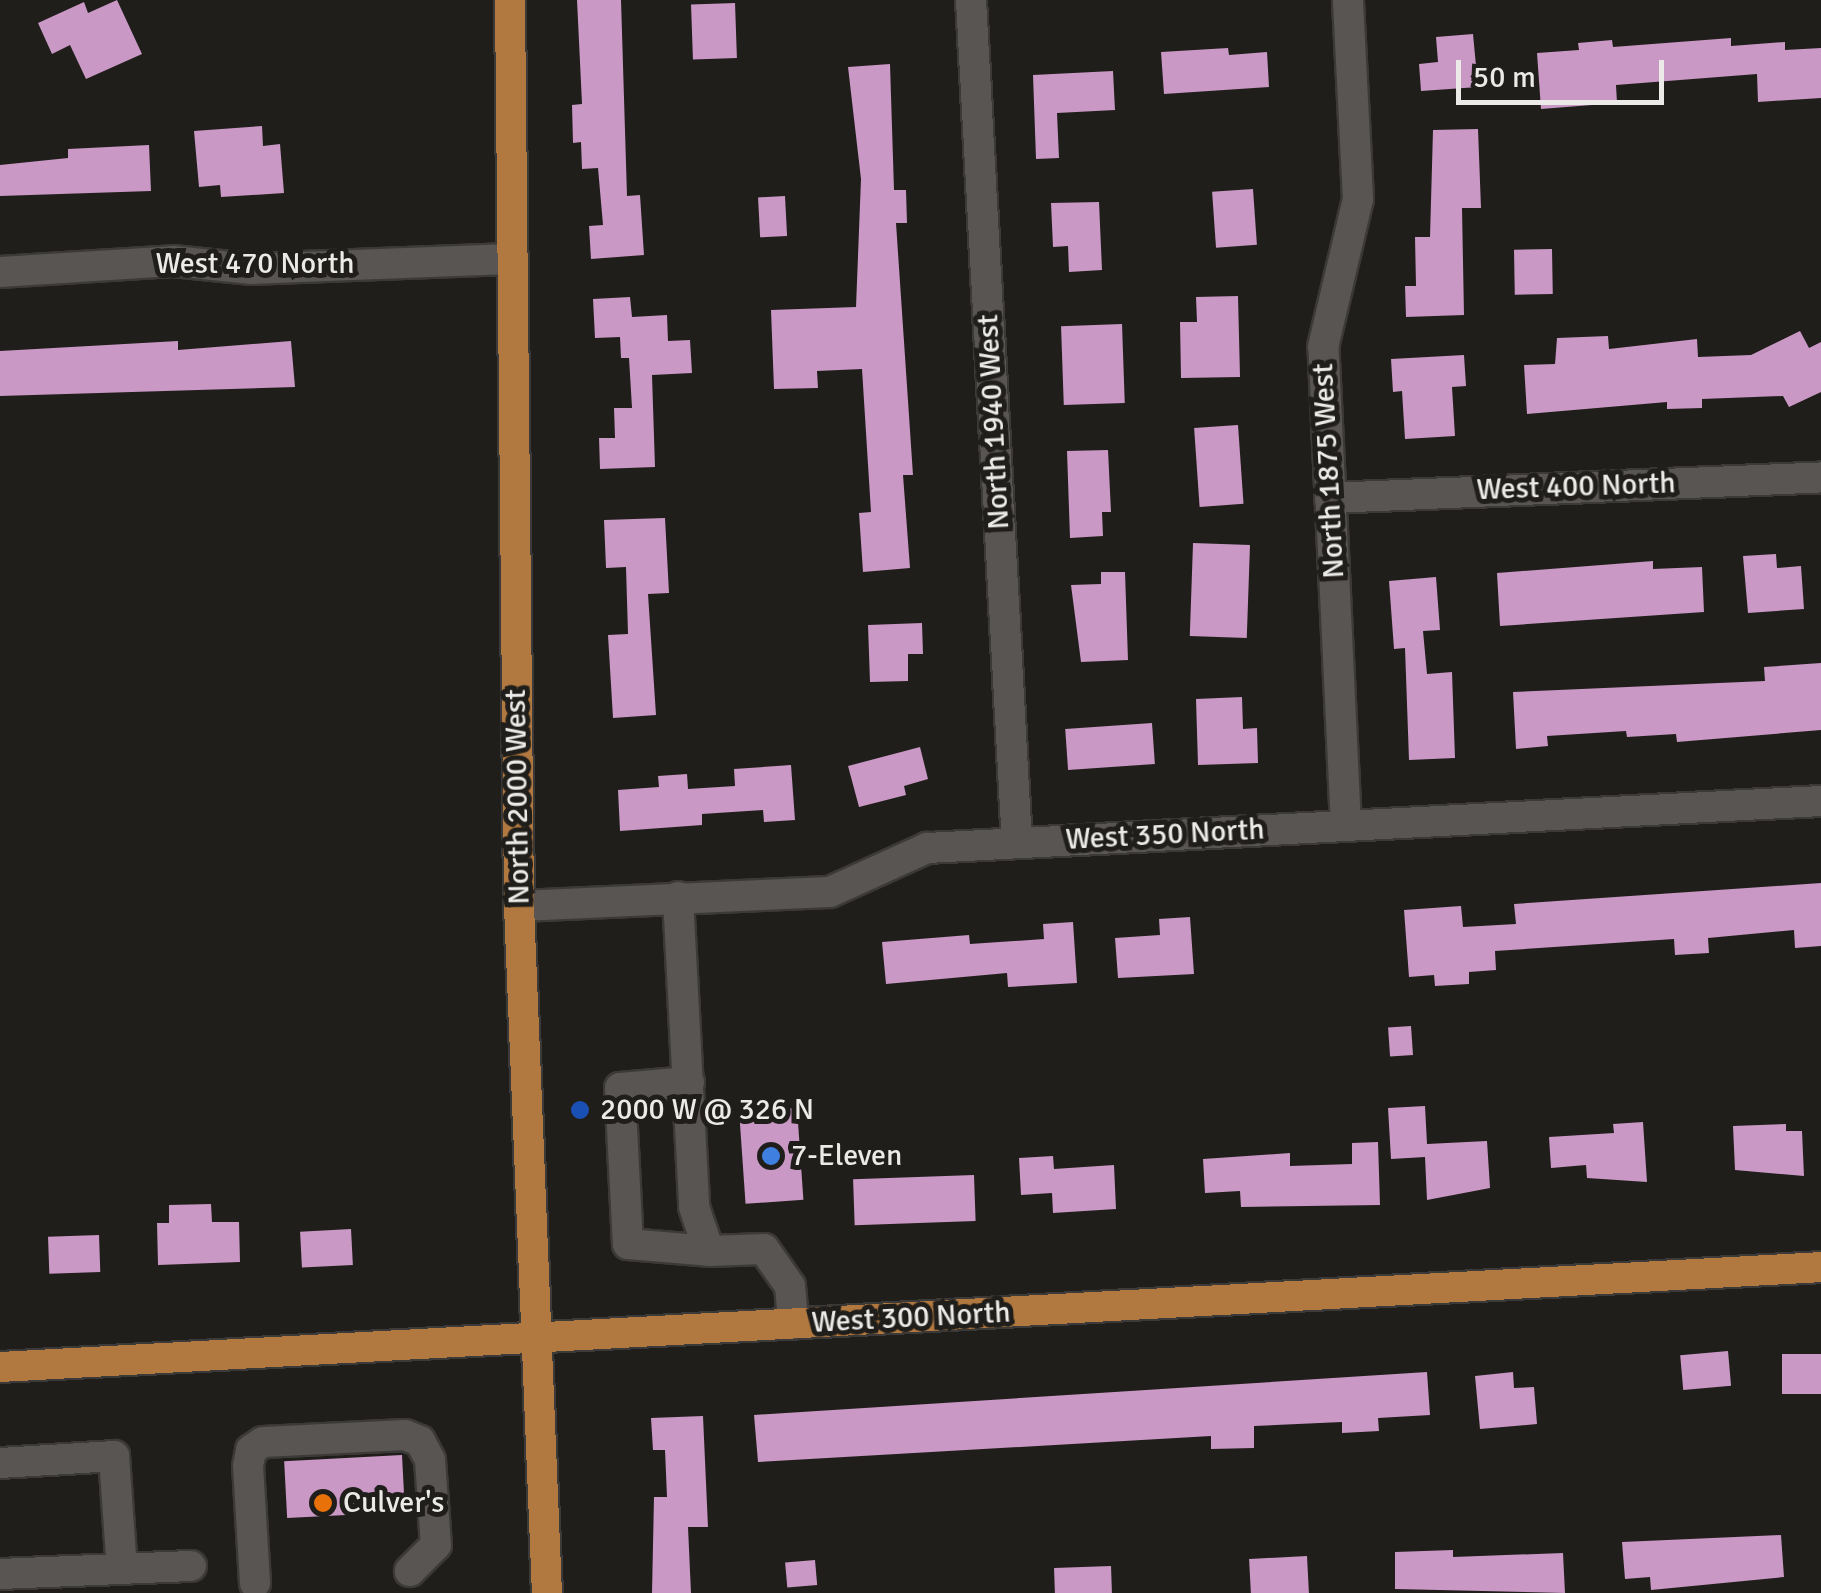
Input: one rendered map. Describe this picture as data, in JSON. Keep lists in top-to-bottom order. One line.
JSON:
{"streets":{"main road":["North 2000 West","West 300 North"],"street":["West 470 North","North 1940 West","North 1875 West","West 400 North","West 350 North"]},"crossings":[["West 470 North","North 2000 West"],["North 1940 West","West 350 North"],["North 1875 West","West 400 North"],["North 1875 West","West 350 North"],["North 2000 West","West 350 North"],["North 2000 West","West 300 North"]],"places":["2000 W @ 326 N","7-Eleven","Culver's"],"scale_bar":"50 m"}
